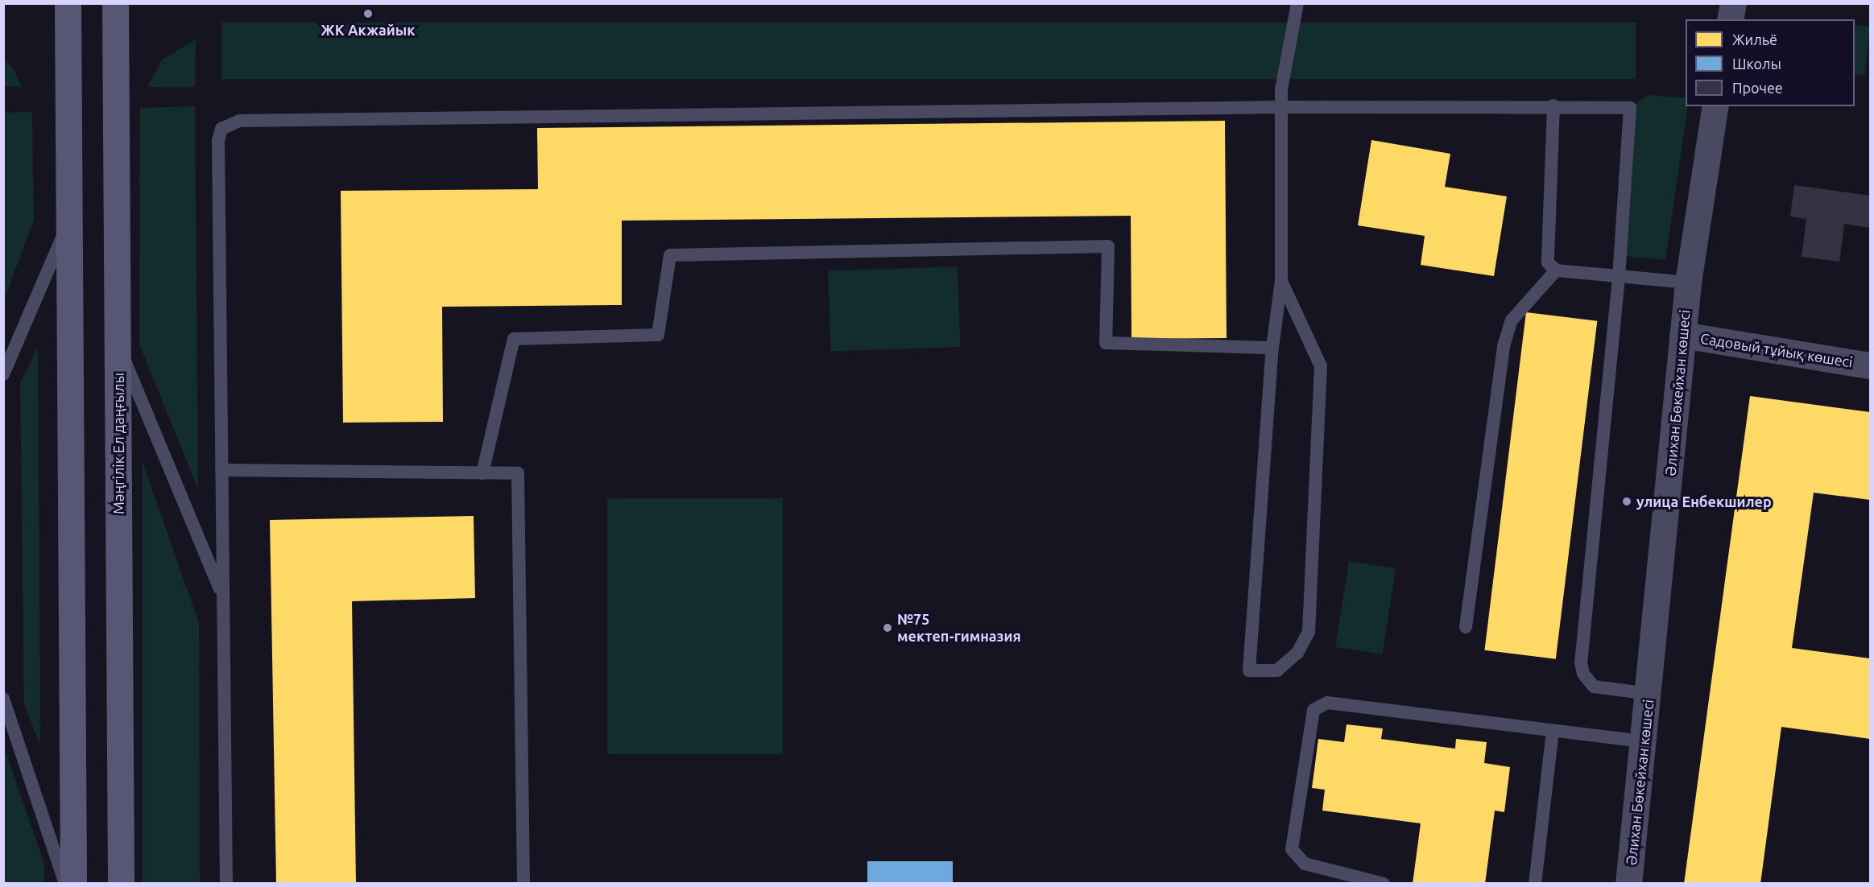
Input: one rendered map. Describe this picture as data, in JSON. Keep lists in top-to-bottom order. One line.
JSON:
{"streets":{"main road":["Мәңгілік Ел даңғылы"],"street":["Садовый тұйық көшесі","Әлихан Бөкейхан көшесі"]},"crossings":[["Садовый тұйық көшесі","Әлихан Бөкейхан көшесі"]],"places":["ЖК Акжайык","улица Енбекшилер","№75 мектеп-гимназия"],"legend":["Жильё","Школы","Прочее"]}
